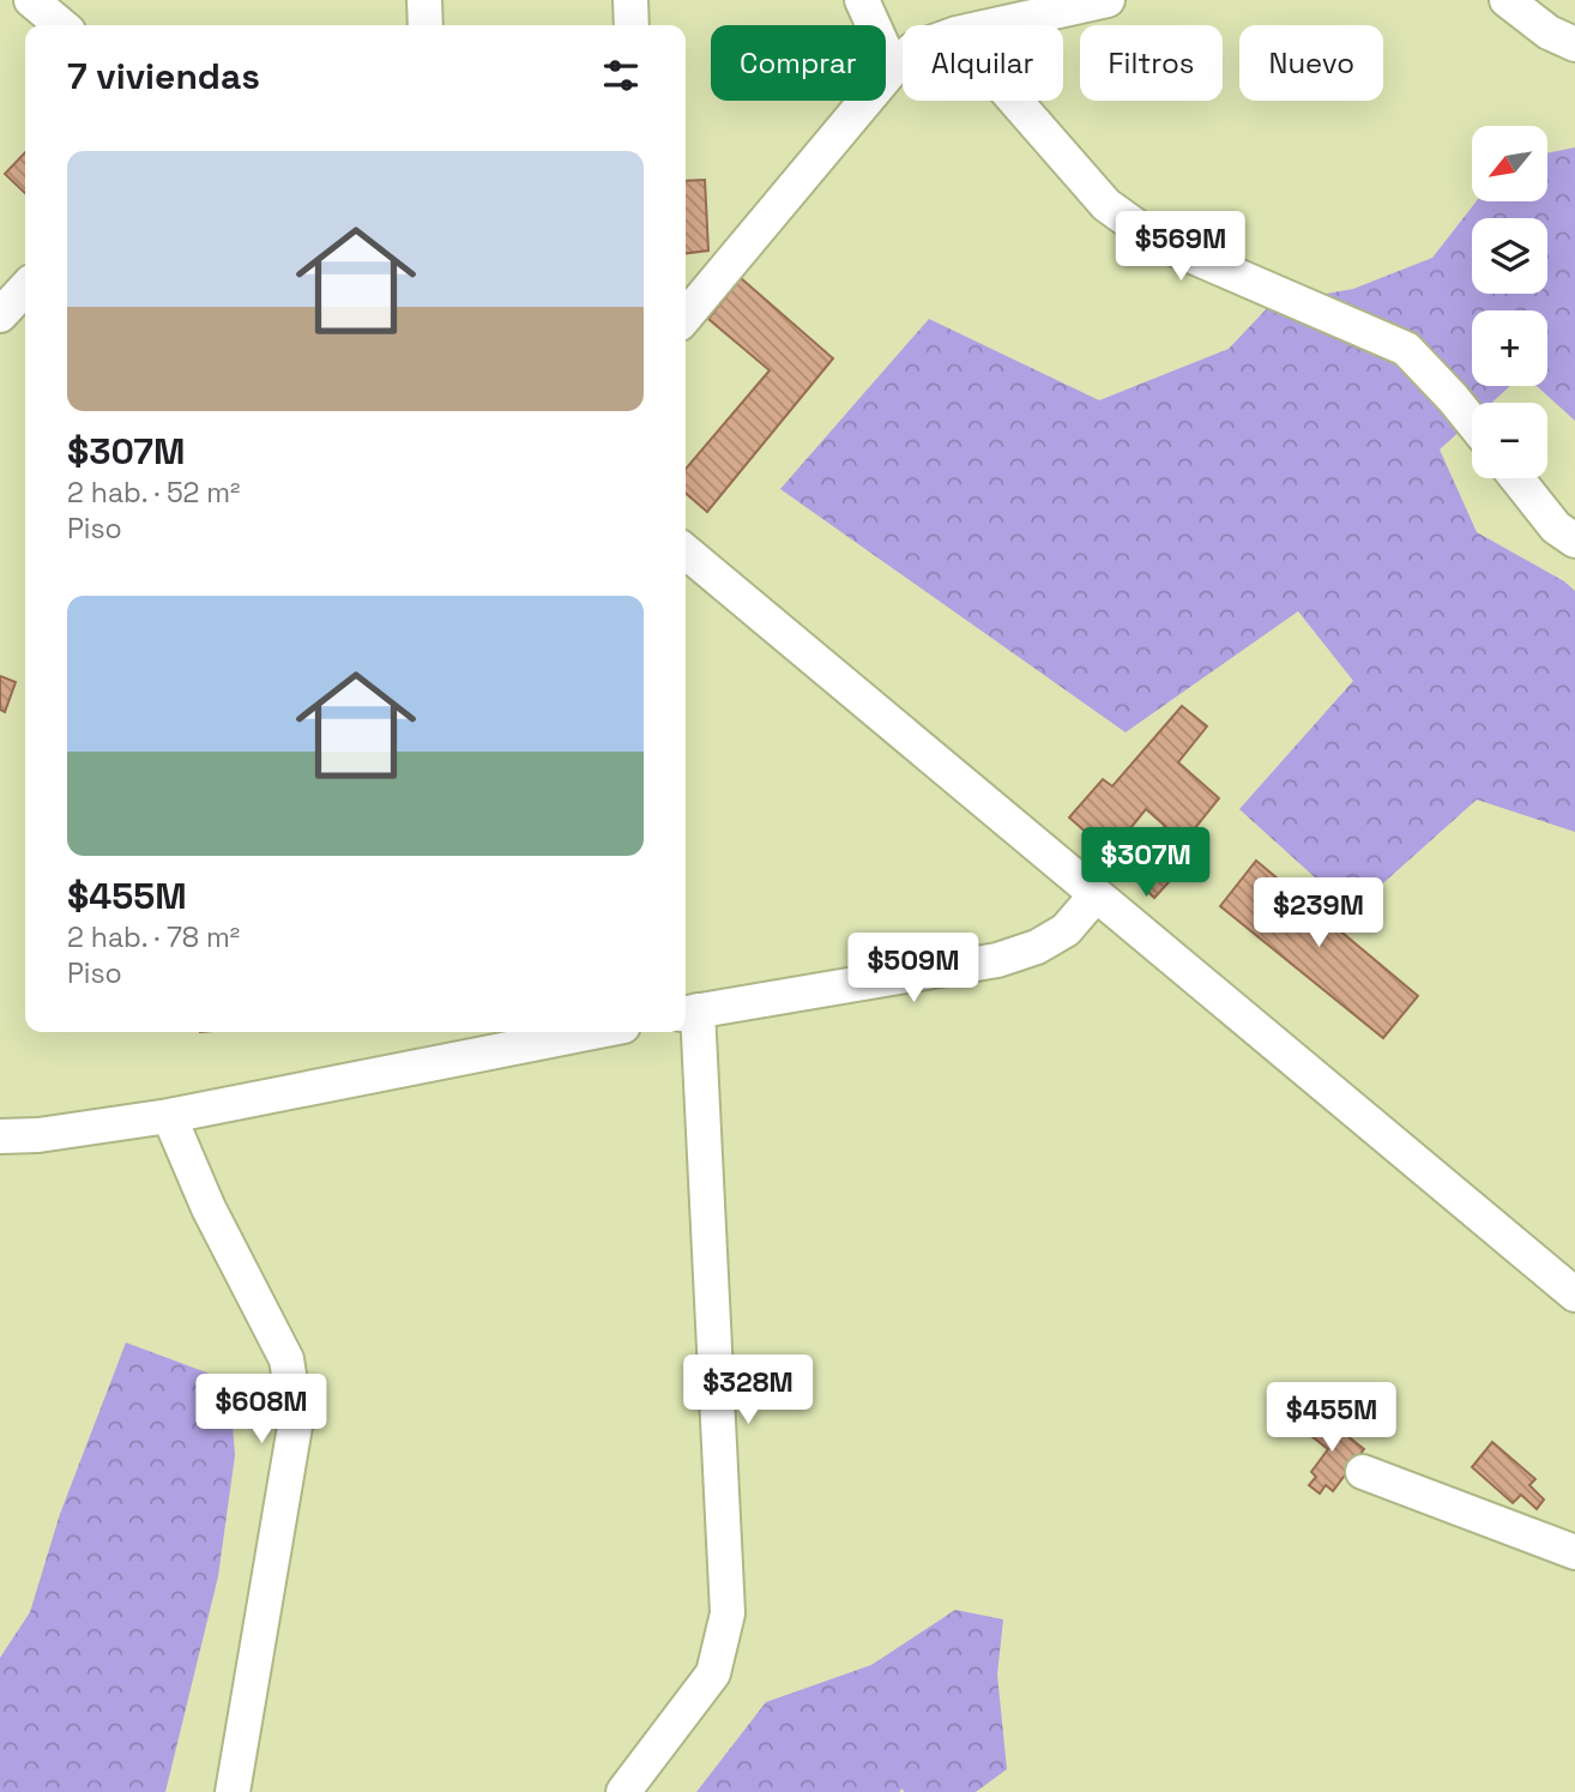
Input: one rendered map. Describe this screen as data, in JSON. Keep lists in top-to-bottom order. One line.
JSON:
{"north":"bottom left","page":{"chip":["Comprar","Alquilar","Filtros","Nuevo"],"heading":"7 viviendas","map_buttons":["+","−"],"list":[{"name":"$307M","note":"2 hab. · 52 m² · Piso"},{"name":"$455M","note":"2 hab. · 78 m² · Piso"}],"price":["$569M","$307M","$239M","$509M","$328M","$608M","$455M"]}}
